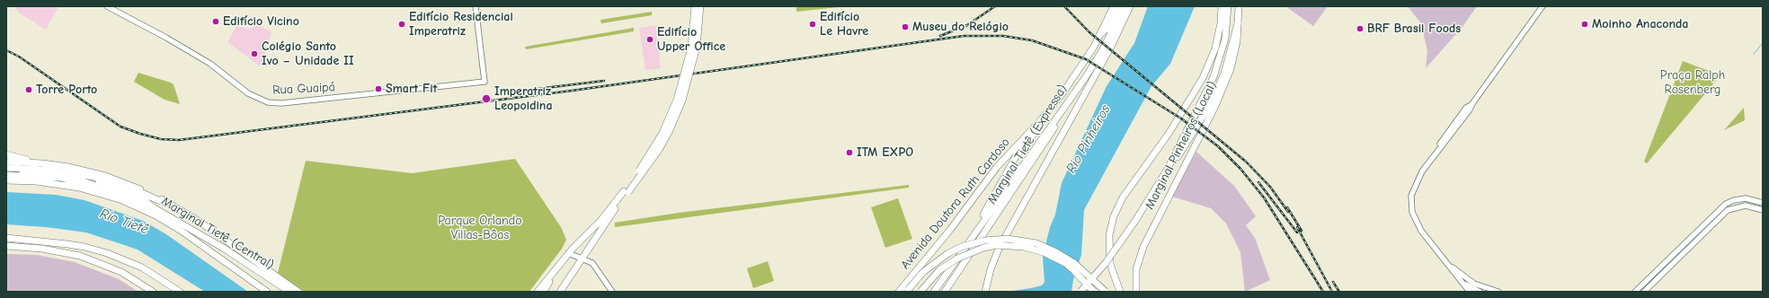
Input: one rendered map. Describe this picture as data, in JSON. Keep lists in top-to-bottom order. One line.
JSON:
{"streets":{"highway":["Marginal Tietê (Expressa)","Marginal Pinheiros (Local)","Avenida Doutora Ruth Cardoso","Marginal Tietê (Central)"],"main road":["Rua Guaipá"]},"water":["Rio Pinheiros","Rio Tietê"],"parks":["Praça Ralph Rosenberg","Parque Orlando Villas-Bôas"],"places":["Edifício Vicino","Edifício Residencial Imperatriz","Edifício Le Havre","Moinho Anaconda","Museu do Relógio","BRF Brasil Foods","Edifício Upper Office","Colégio Santo Ivo – Unidade II","Smart Fit","Torre Porto","Imperatriz Leopoldina","ITM EXPO"]}
